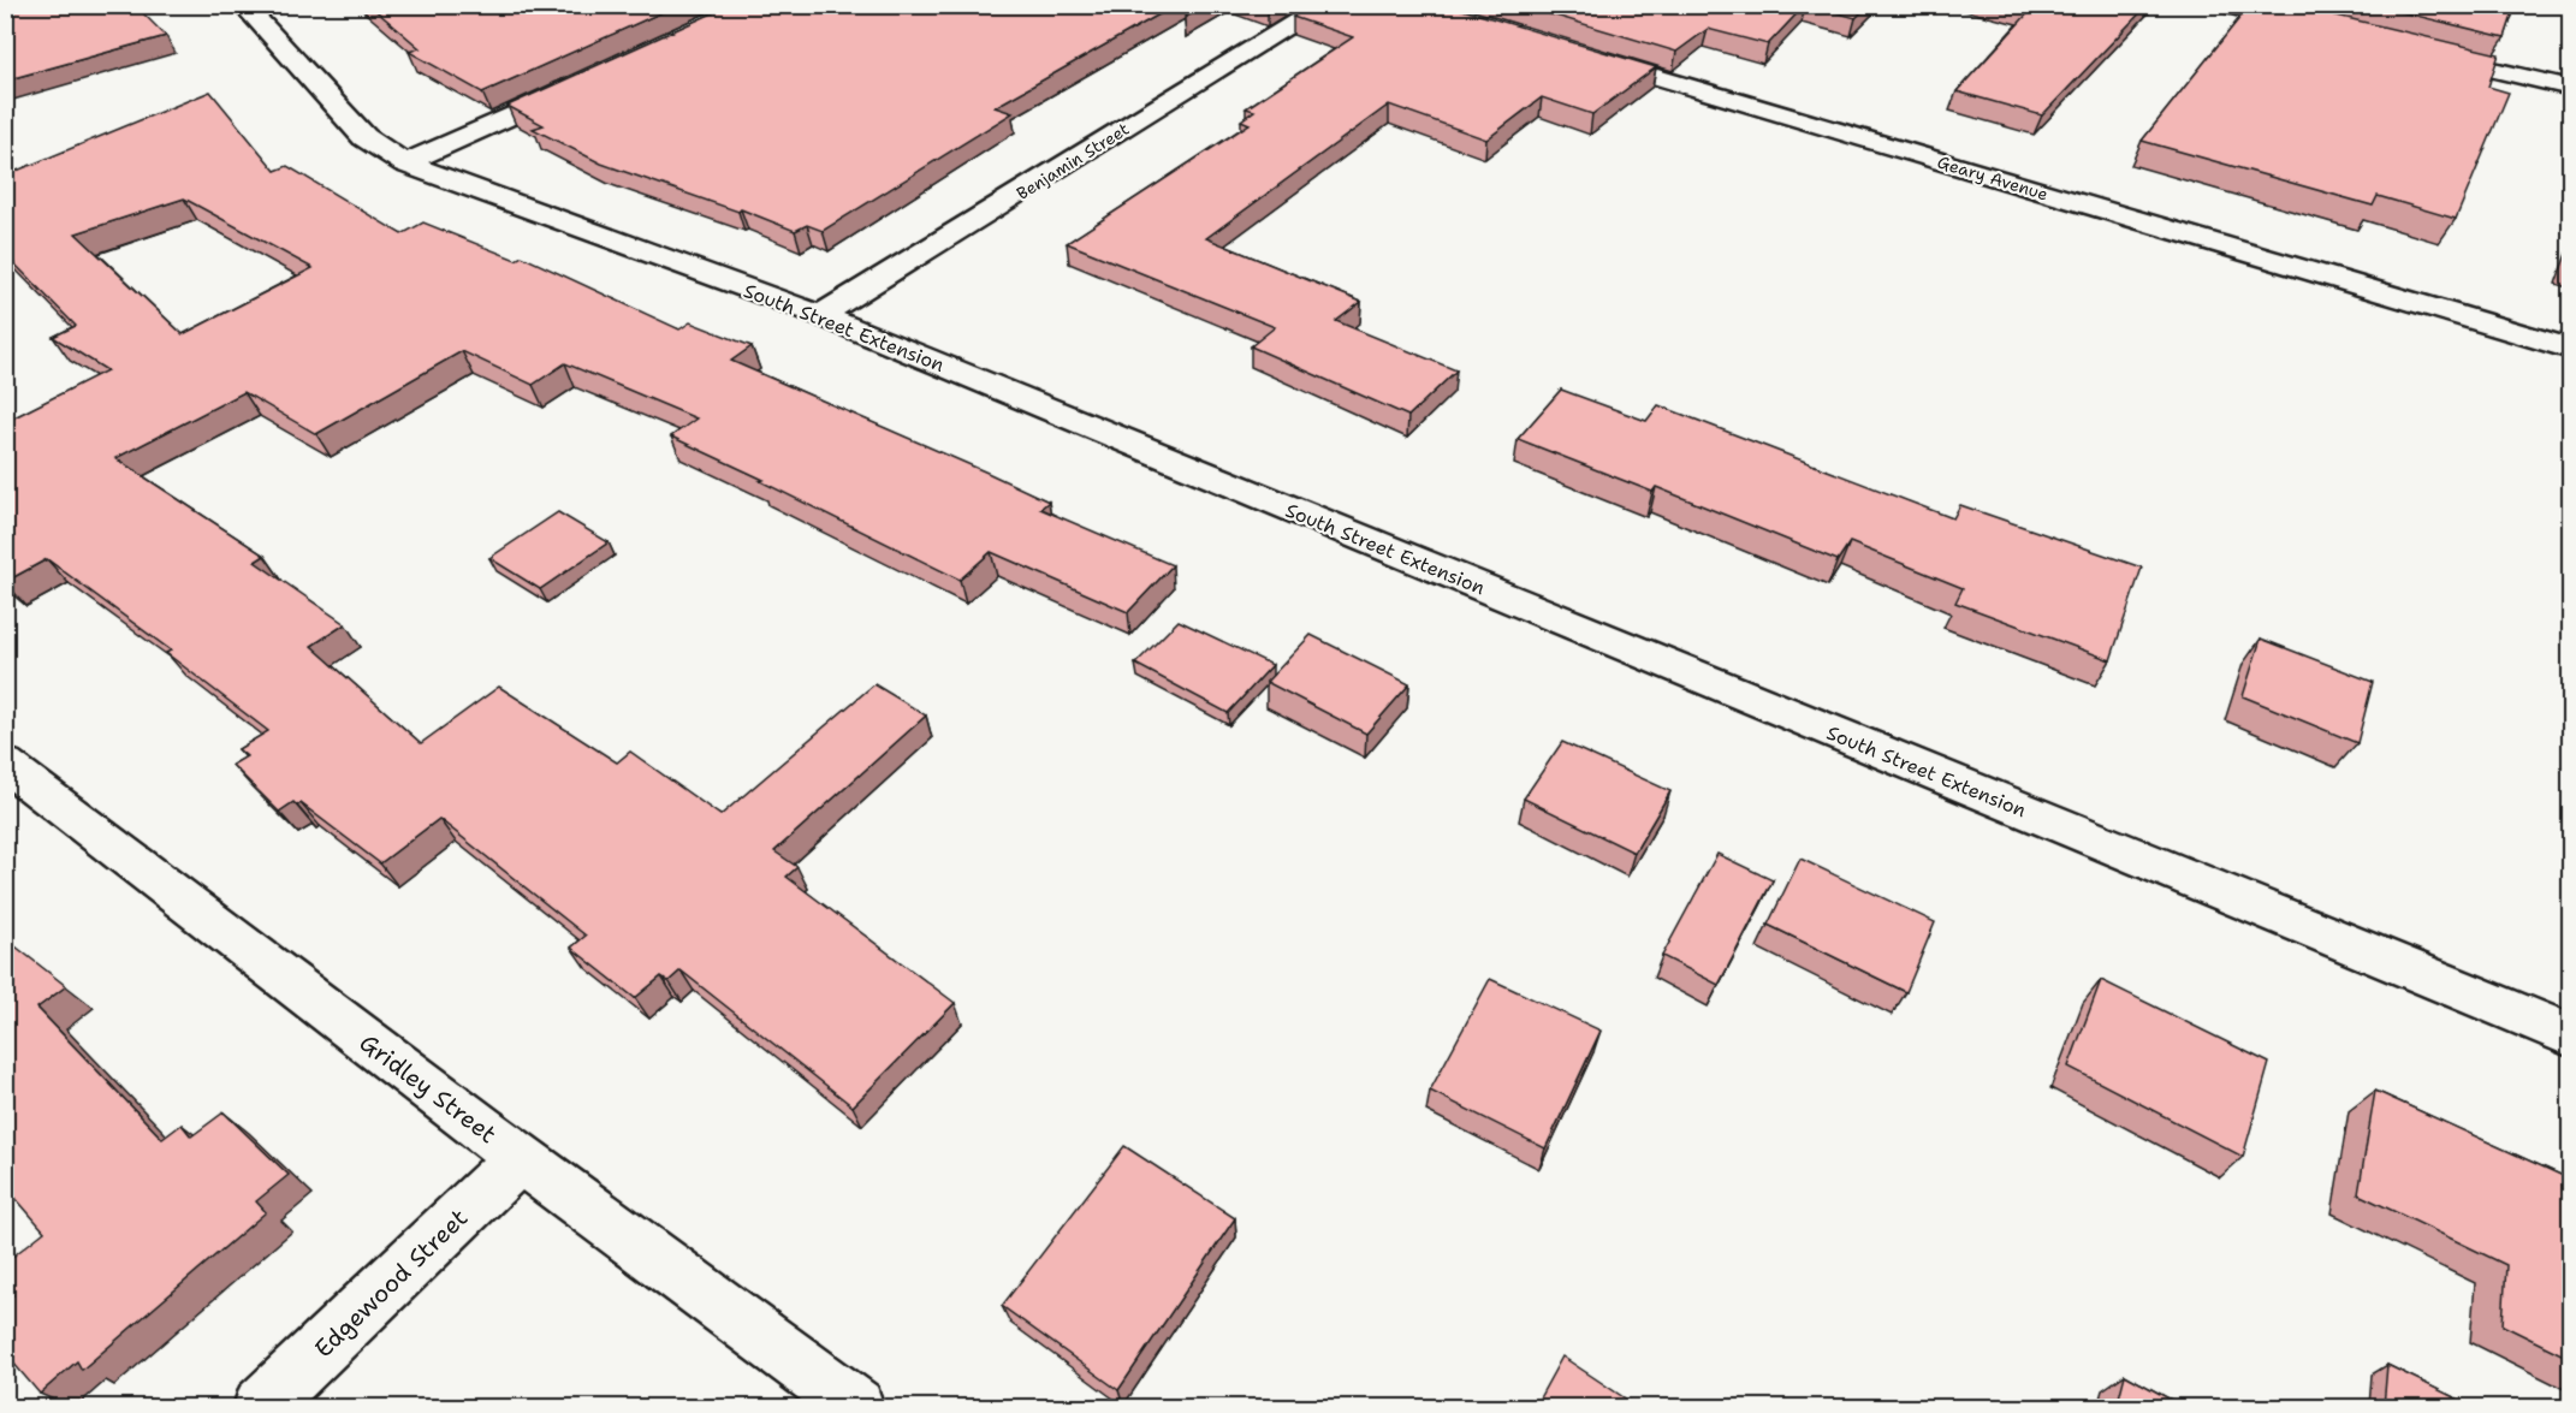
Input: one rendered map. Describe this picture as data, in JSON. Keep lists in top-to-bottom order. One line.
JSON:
{"streets":{"street":["Benjamin Street","Geary Avenue","South Street Extension","Gridley Street","Edgewood Street"]},"crossings":[["Benjamin Street","South Street Extension"],["Gridley Street","Edgewood Street"]]}
